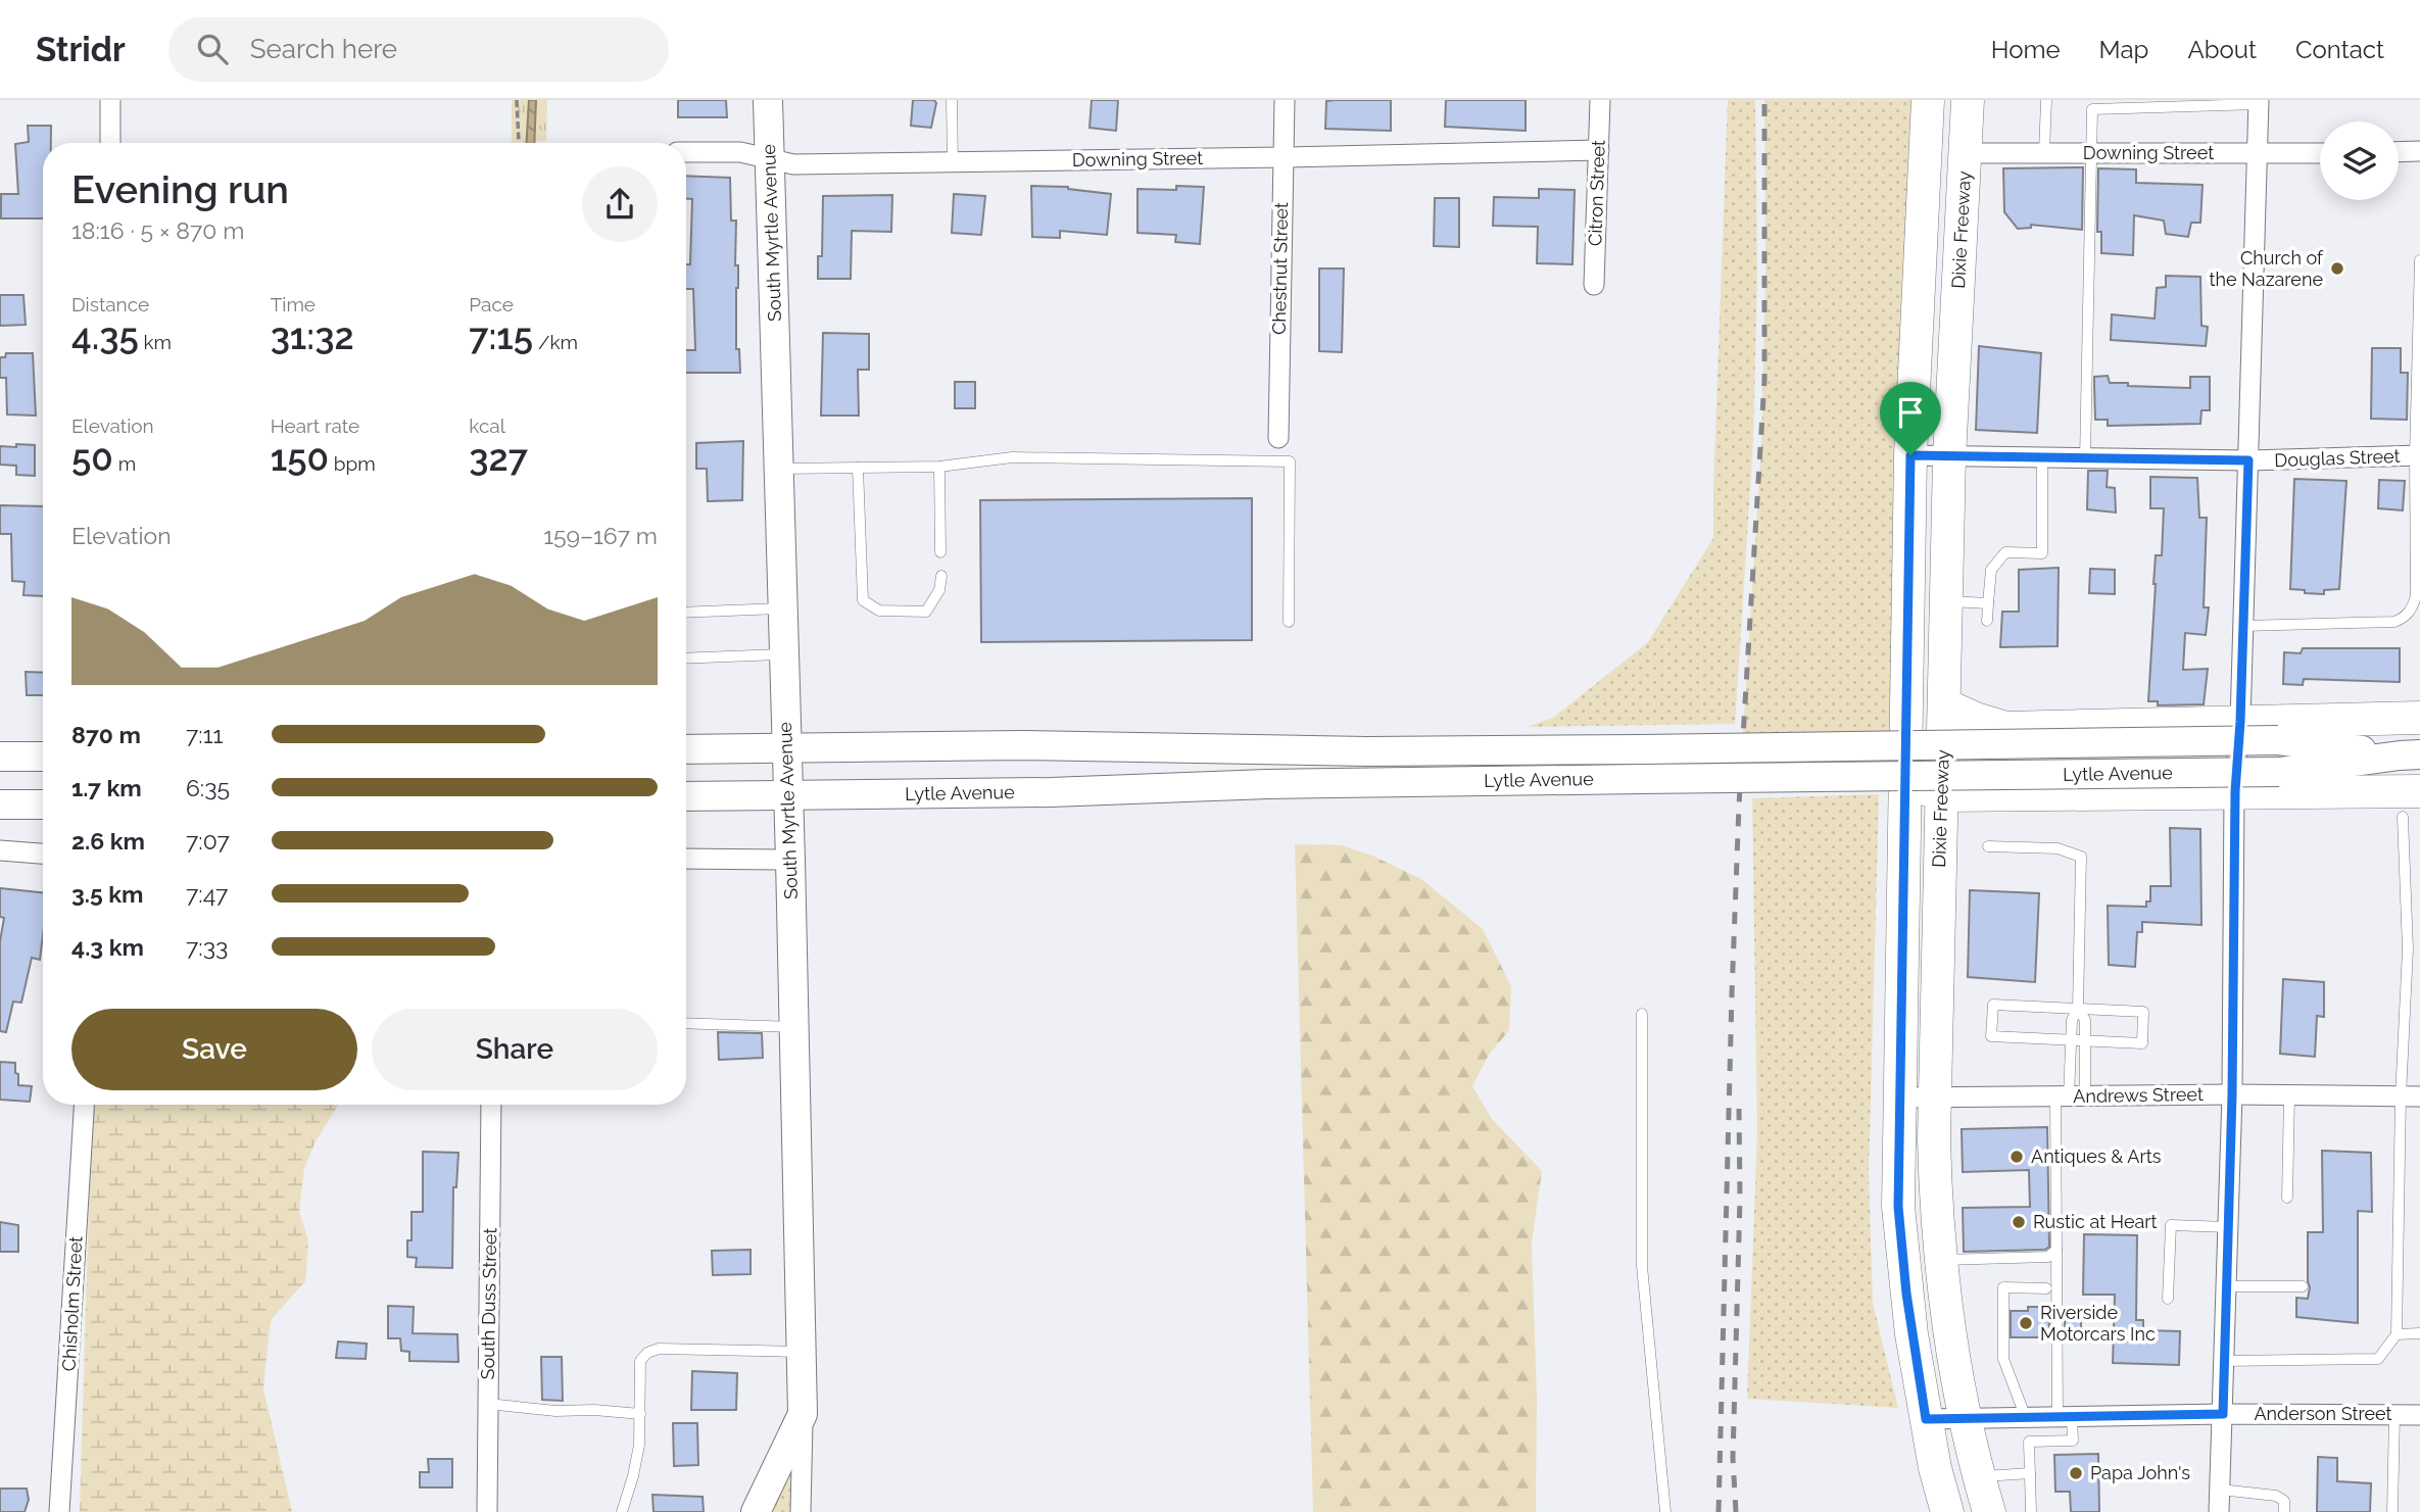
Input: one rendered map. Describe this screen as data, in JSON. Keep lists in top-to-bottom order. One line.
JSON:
{"streets":{"main road":["Dixie Freeway","South Myrtle Avenue","Lytle Avenue"],"street":["Downing Street","Citron Street","Chestnut Street","Douglas Street","Andrews Street","Chisholm Street","South Duss Street","Anderson Street"]},"crossings":[["Downing Street","Citron Street"],["Downing Street","Dixie Freeway"],["Downing Street","South Myrtle Avenue"],["Downing Street","Chestnut Street"],["Dixie Freeway","Douglas Street"],["Dixie Freeway","Andrews Street"],["Dixie Freeway","Anderson Street"],["South Myrtle Avenue","Lytle Avenue"]],"places":["Church of the Nazarene","Antiques & Arts","Rustic at Heart","Riverside Motorcars Inc","Papa John's"],"page":{"header":"Stridr","search":"Search here","nav":["Home","Map","About","Contact"],"heading":["Evening run","18:16 · 5 × 870 m"],"stats":[["Distance","4.35 km"],["Time","31:32"],["Pace","7:15 /km"],["Elevation","50 m"],["Heart rate","150 bpm"],["kcal","327"]],"chart":["Elevation","159–167 m"],"list":[{"name":"870 m","note":"7:11"},{"name":"1.7 km","note":"6:35"},{"name":"2.6 km","note":"7:07"},{"name":"3.5 km","note":"7:47"},{"name":"4.3 km","note":"7:33"}],"buttons":["Save","Share"]}}
